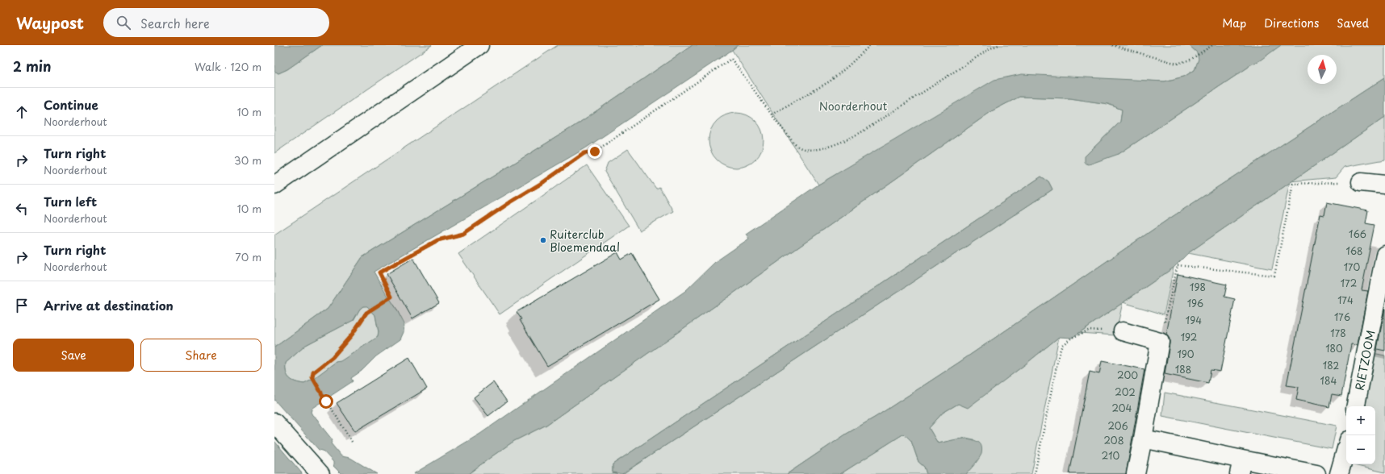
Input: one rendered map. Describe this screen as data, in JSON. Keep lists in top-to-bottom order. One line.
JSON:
{"streets":{"main road":["RIETZOOM"]},"parks":["Noorderhout"],"places":["Ruiterclub Bloemendaal"],"house_numbers":["166","168","170","172","198","174","196","176","194","178","192","180","190","182","188","200","184","202","204","206","208","210"],"north":"top","page":{"header":"Waypost","search":"Search here","nav":["Map","Directions","Saved"],"heading":["2 min","Walk · 120 m"],"list":[["Continue","Noorderhout","10 m"],["Turn right","Noorderhout","30 m"],["Turn left","Noorderhout","10 m"],["Turn right","Noorderhout","70 m"],"Arrive at destination"],"buttons":["Save","Share"],"map_buttons":["+","−"]}}
